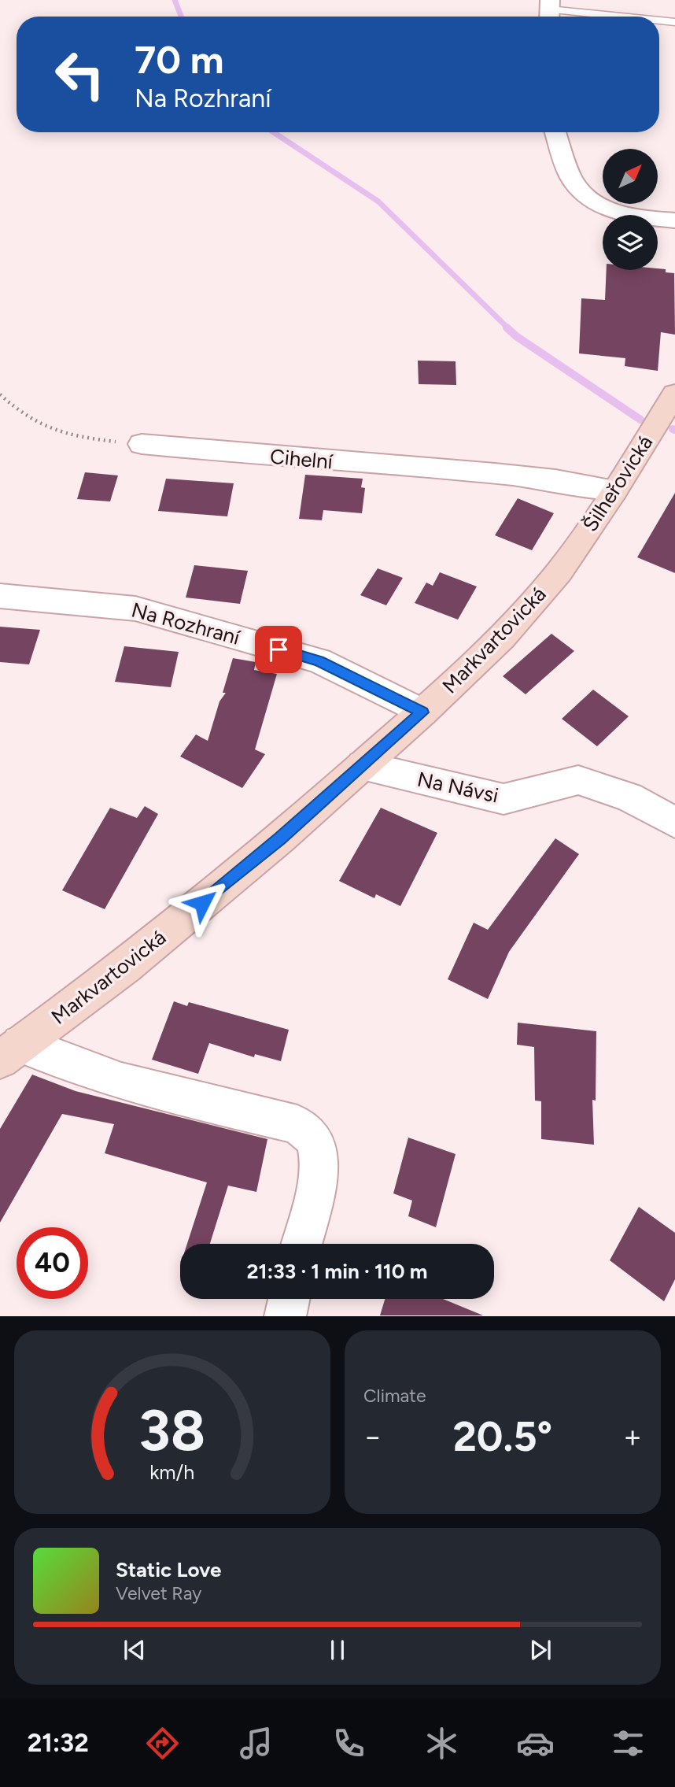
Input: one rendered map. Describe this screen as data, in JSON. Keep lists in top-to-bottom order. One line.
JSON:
{"streets":{"street":["Cihelní","Šilheřovická","Na Rozhraní","Markvartovická","Na Návsi"]},"crossings":[["Cihelní","Šilheřovická"],["Šilheřovická","Markvartovická"],["Na Rozhraní","Markvartovická"],["Markvartovická","Na Návsi"]],"north":"top right","page":{"turn":["70 m","Na Rozhraní"],"limit":"40","trip":"21:33 · 1 min · 110 m","tile":"Climate","heat":["−","20.5°","+"],"song":["Static Love","Velvet Ray"],"tabs":"21:32","gauge":["38","km/h"]}}
